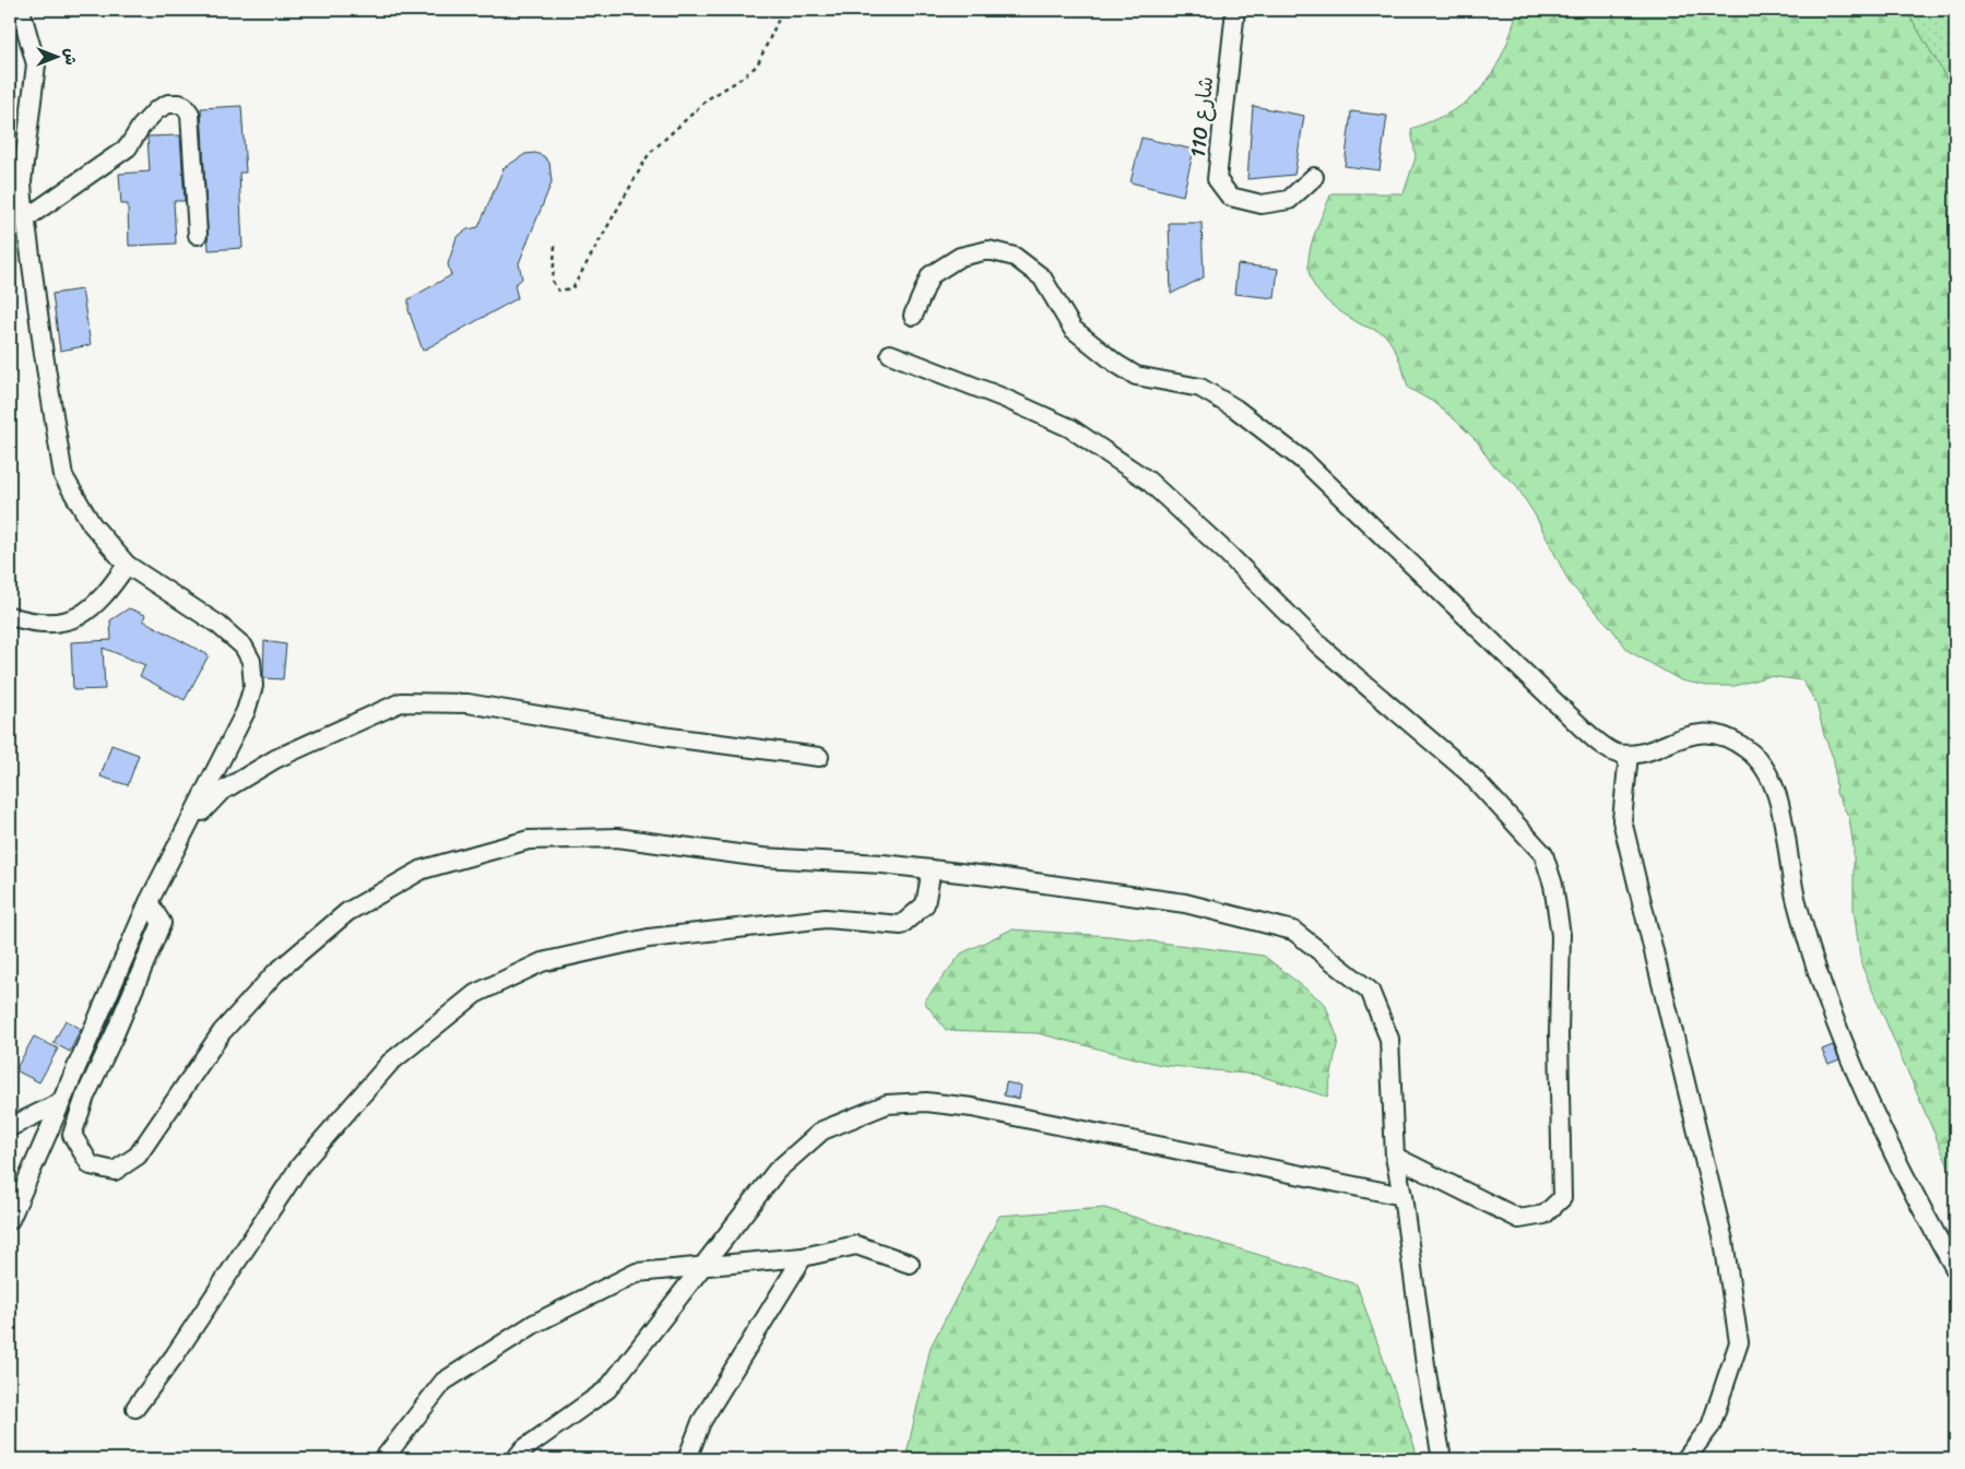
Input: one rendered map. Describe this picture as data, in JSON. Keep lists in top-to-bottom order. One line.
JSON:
{"streets":{"street":["شارع 110"]},"north":"right"}
